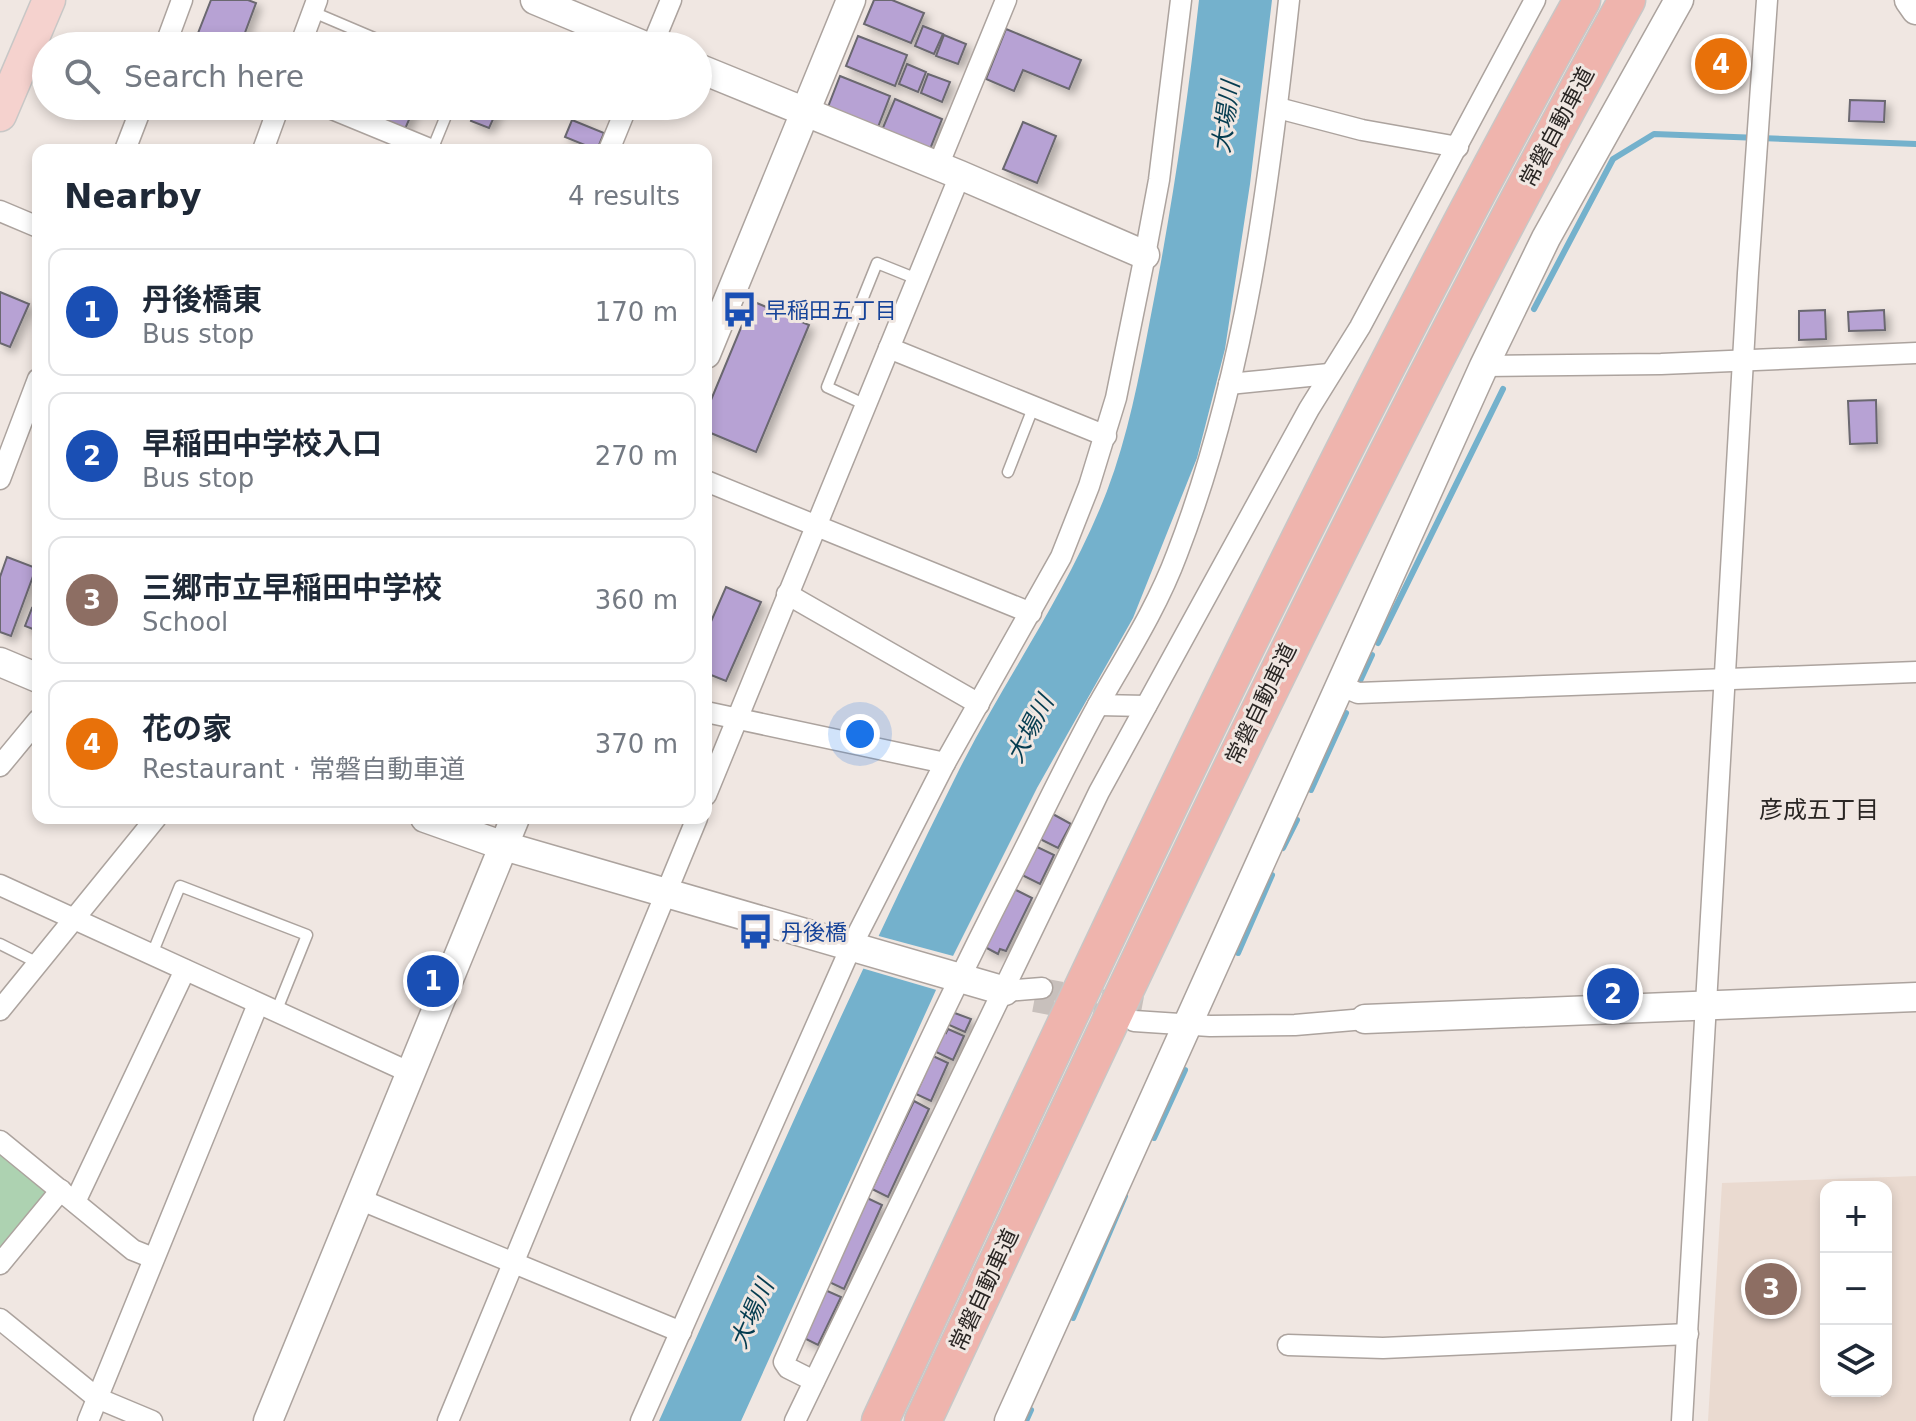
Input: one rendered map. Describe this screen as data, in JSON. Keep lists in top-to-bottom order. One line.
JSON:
{"streets":{"highway":["常磐自動車道"]},"districts":["彦成五丁目"],"water":["大場川"],"places":{"bus stop":["早稲田五丁目","丹後橋"]},"page":{"search":"Search here","pins":["4","1","2","3"],"heading":["Nearby","4 results"],"list":[{"mark":"1","name":"丹後橋東","note":"Bus stop","value":"170 m"},{"mark":"2","name":"早稲田中学校入口","note":"Bus stop","value":"270 m"},{"mark":"3","name":"三郷市立早稲田中学校","note":"School","value":"360 m"},{"mark":"4","name":"花の家","note":"Restaurant · 常磐自動車道","value":"370 m"}],"map_buttons":["+","−"]}}
